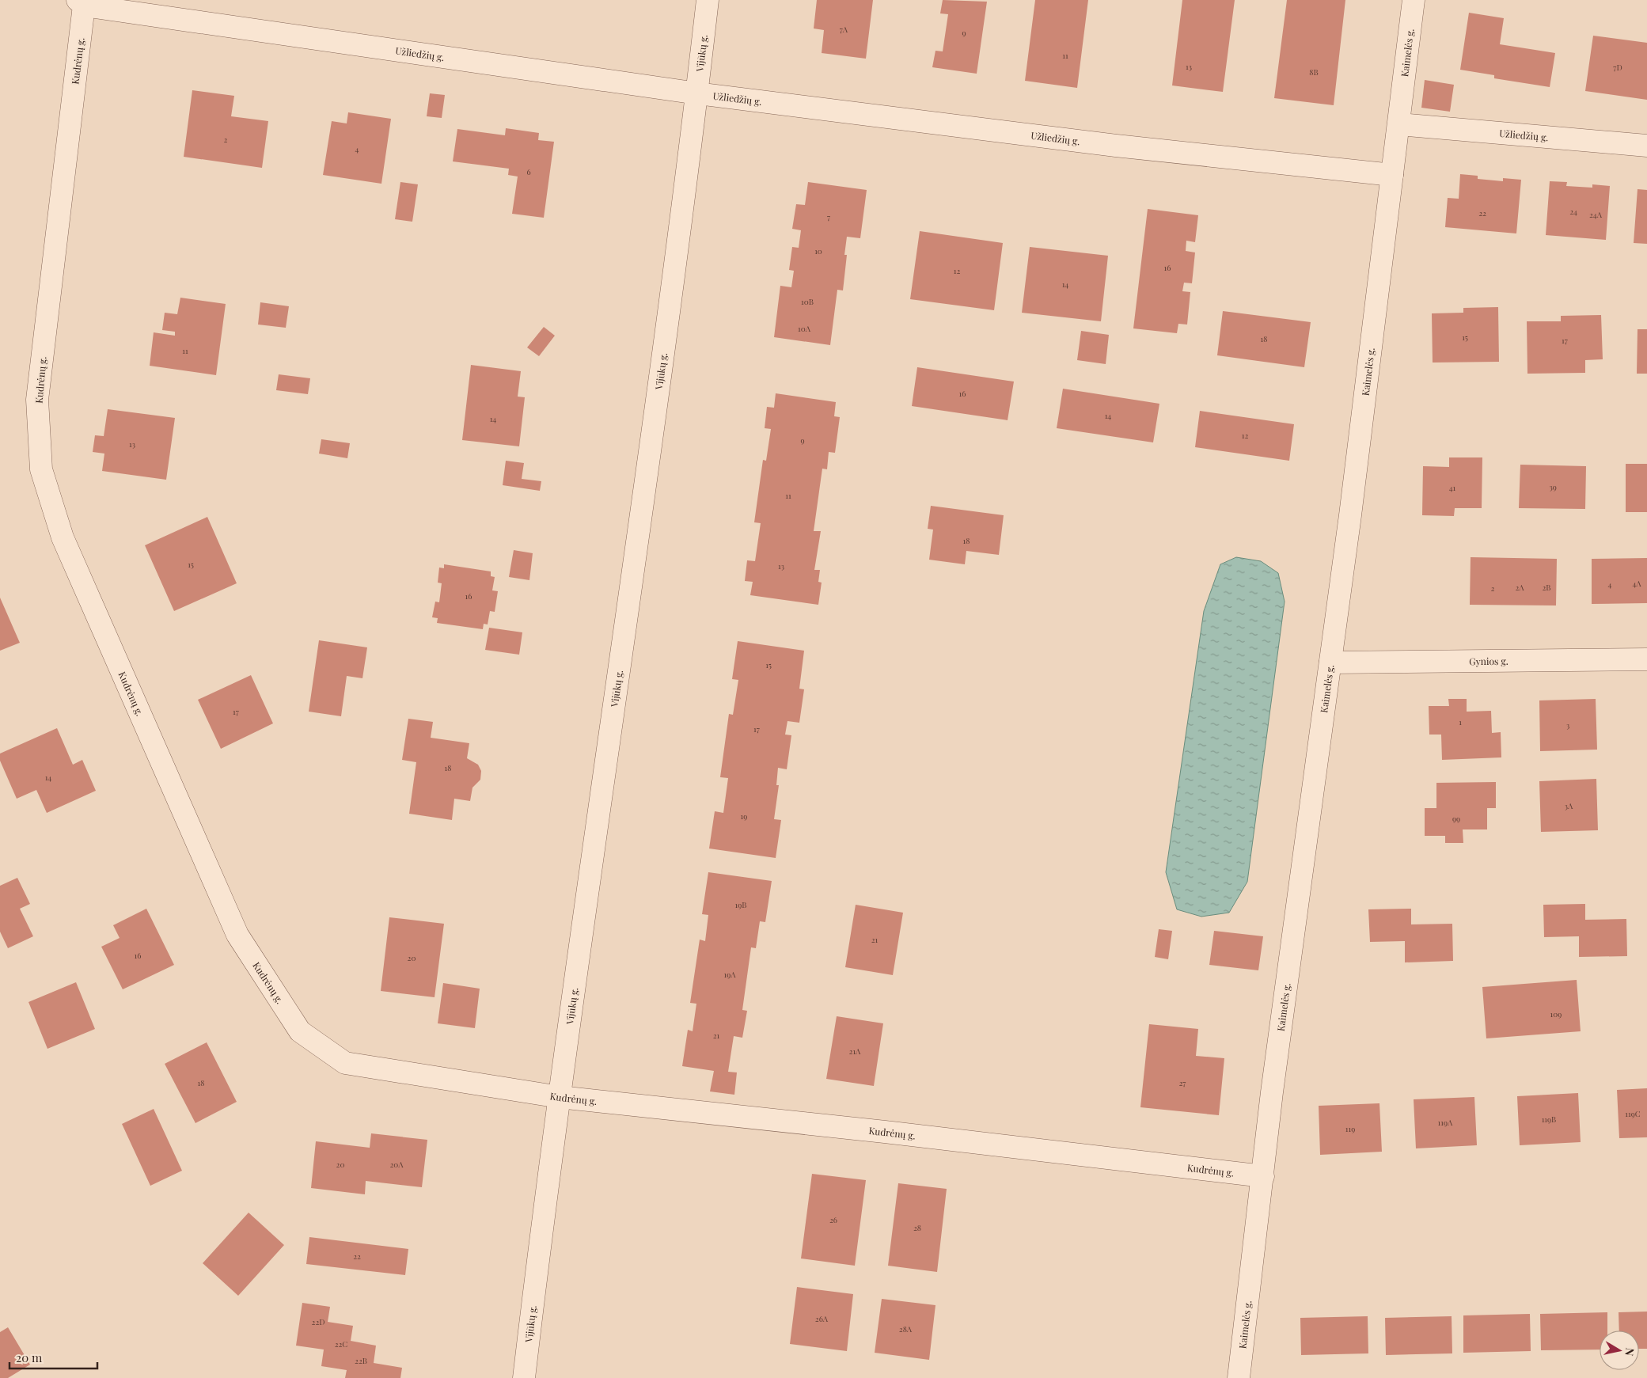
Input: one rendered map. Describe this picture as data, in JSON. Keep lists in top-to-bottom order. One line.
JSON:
{"streets":{"street":["Kaimelės g.","Užliedžių g.","Vijūkų g.","Kudrėnų g.","Gynios g."]},"crossings":[["Kaimelės g.","Užliedžių g."],["Kaimelės g.","Kudrėnų g."],["Kaimelės g.","Gynios g."],["Užliedžių g.","Vijūkų g."],["Užliedžių g.","Kudrėnų g."],["Vijūkų g.","Kudrėnų g."]],"house_numbers":["7A","9","11","13","7D","8B","2","4","6","24","22","24A","7","10","16","12","14","10B","10A","15","18","17","11","16","14","14","12","9","13","39","41","11","18","15","13","4A","4","2A","2B","2","16","15","17","1","3","17","18","14","3A","19","99","19B","21","16","20","19A","109","21","21A","18","27","119C","119B","119A","119","20","20A","26","28","22","26A","22D","28A","22C","22B"],"scale_bar":"20 m","north":"right"}
